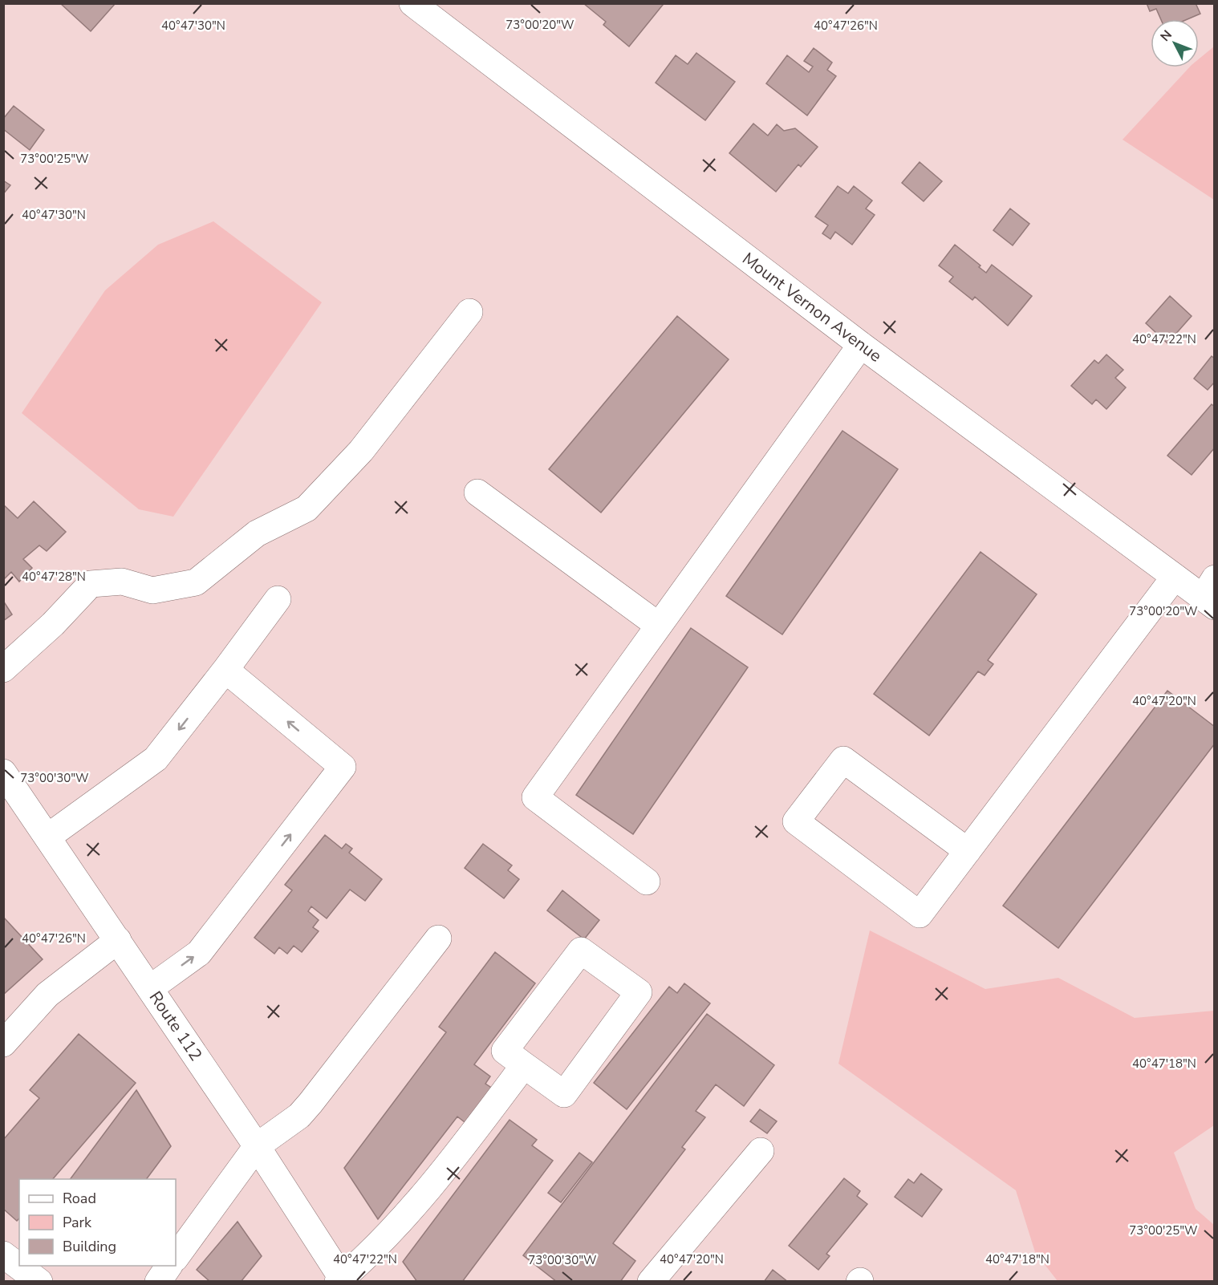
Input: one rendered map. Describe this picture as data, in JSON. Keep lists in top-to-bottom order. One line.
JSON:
{"streets":{"street":["Mount Vernon Avenue","Route 112"]},"legend":["Road","Park","Building"],"north":"top left","coordinates":["73°00'20\"W","40°47'30\"N","40°47'26\"N","73°00'25\"W","40°47'22\"N","40°47'28\"N","40°47'20\"N","73°00'30\"W","40°47'18\"N"]}
